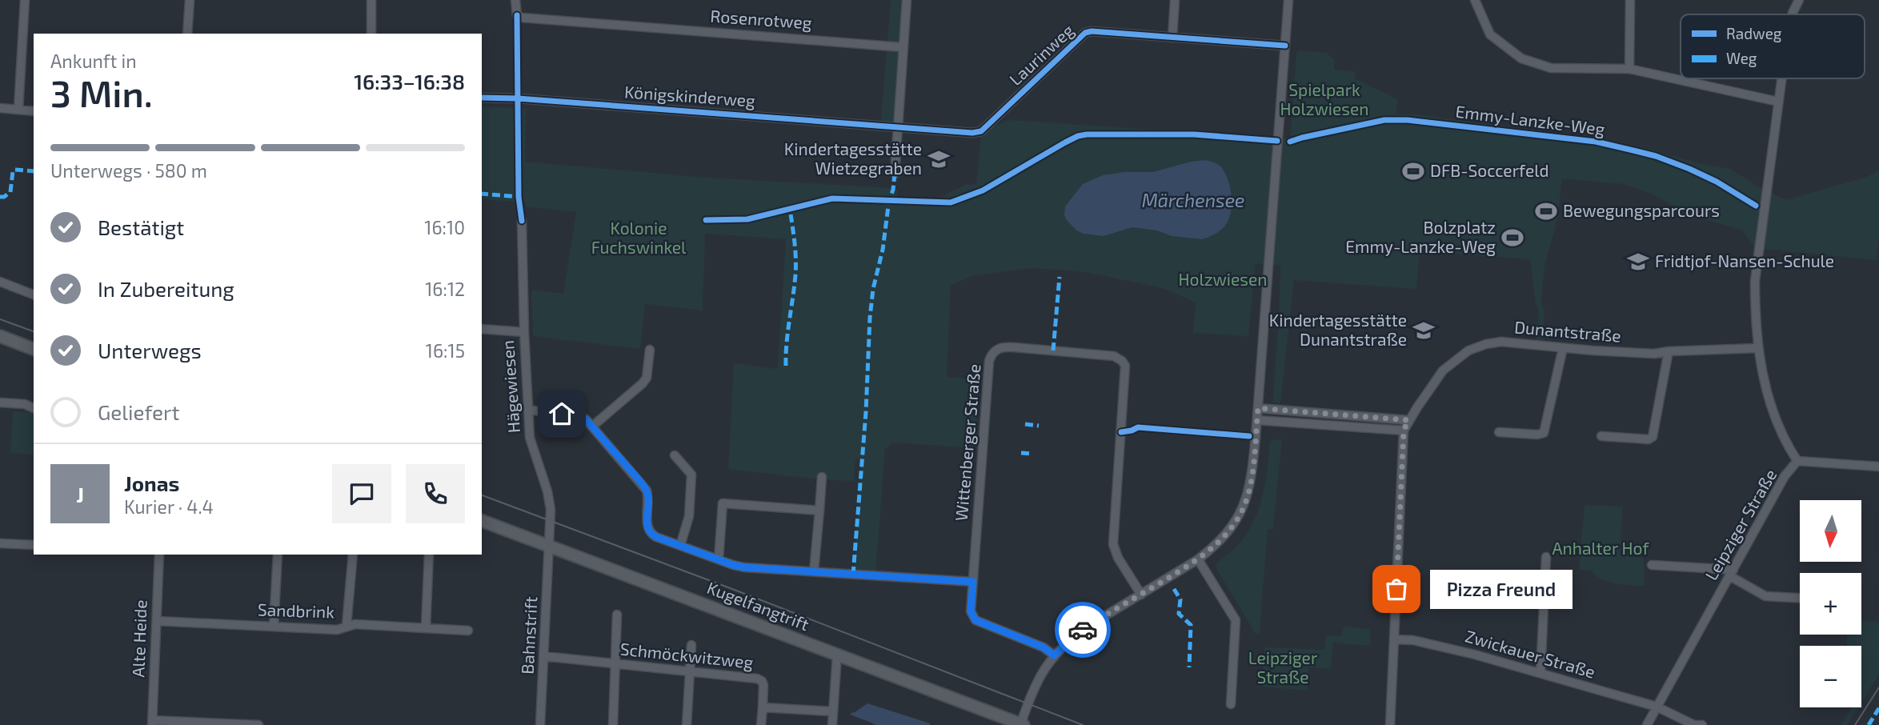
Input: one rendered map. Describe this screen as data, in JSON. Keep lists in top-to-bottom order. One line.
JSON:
{"streets":{"street":["Rosenrotweg","Laurinweg","Königskinderweg","Dunantstraße","Hägewiesen","Wittenberger Straße","Leipziger Straße","Kugelfangtrift","Sandbrink","Bahnstrift","Alte Heide","Zwickauer Straße","Schmöckwitzweg"],"cycle path":["Emmy-Lanzke-Weg"]},"crossings":[["Laurinweg","Königskinderweg"],["Dunantstraße","Leipziger Straße"],["Hägewiesen","Kugelfangtrift"],["Hägewiesen","Bahnstrift"],["Leipziger Straße","Zwickauer Straße"],["Kugelfangtrift","Bahnstrift"],["Sandbrink","Alte Heide"],["Bahnstrift","Schmöckwitzweg"]],"water":["Märchensee"],"parks":["Spielpark Holzwiesen","Kolonie Fuchswinkel","Holzwiesen","Anhalter Hof","Leipziger Straße"],"places":{"school or university":["Kindertagesstätte Wietzegraben","Fridtjof-Nansen-Schule","Kindertagesstätte Dunantstraße"],"sports":["DFB-Soccerfeld","Bewegungsparcours","Bolzplatz Emmy-Lanzke-Weg"],"other":["Pizza Freund"]},"legend":["Radweg","Weg"],"north":"bottom","page":{"heading":["3 Min.","Ankunft in","16:33–16:38"],"panel":["Jonas","Kurier · 4.4"],"bar":"Unterwegs · 580 m","list":[["Bestätigt","16:10"],["In Zubereitung","16:12"],["Unterwegs","16:15"],"Geliefert"],"round":"J","map_buttons":["+","−"],"bubble":"Pizza Freund"}}
